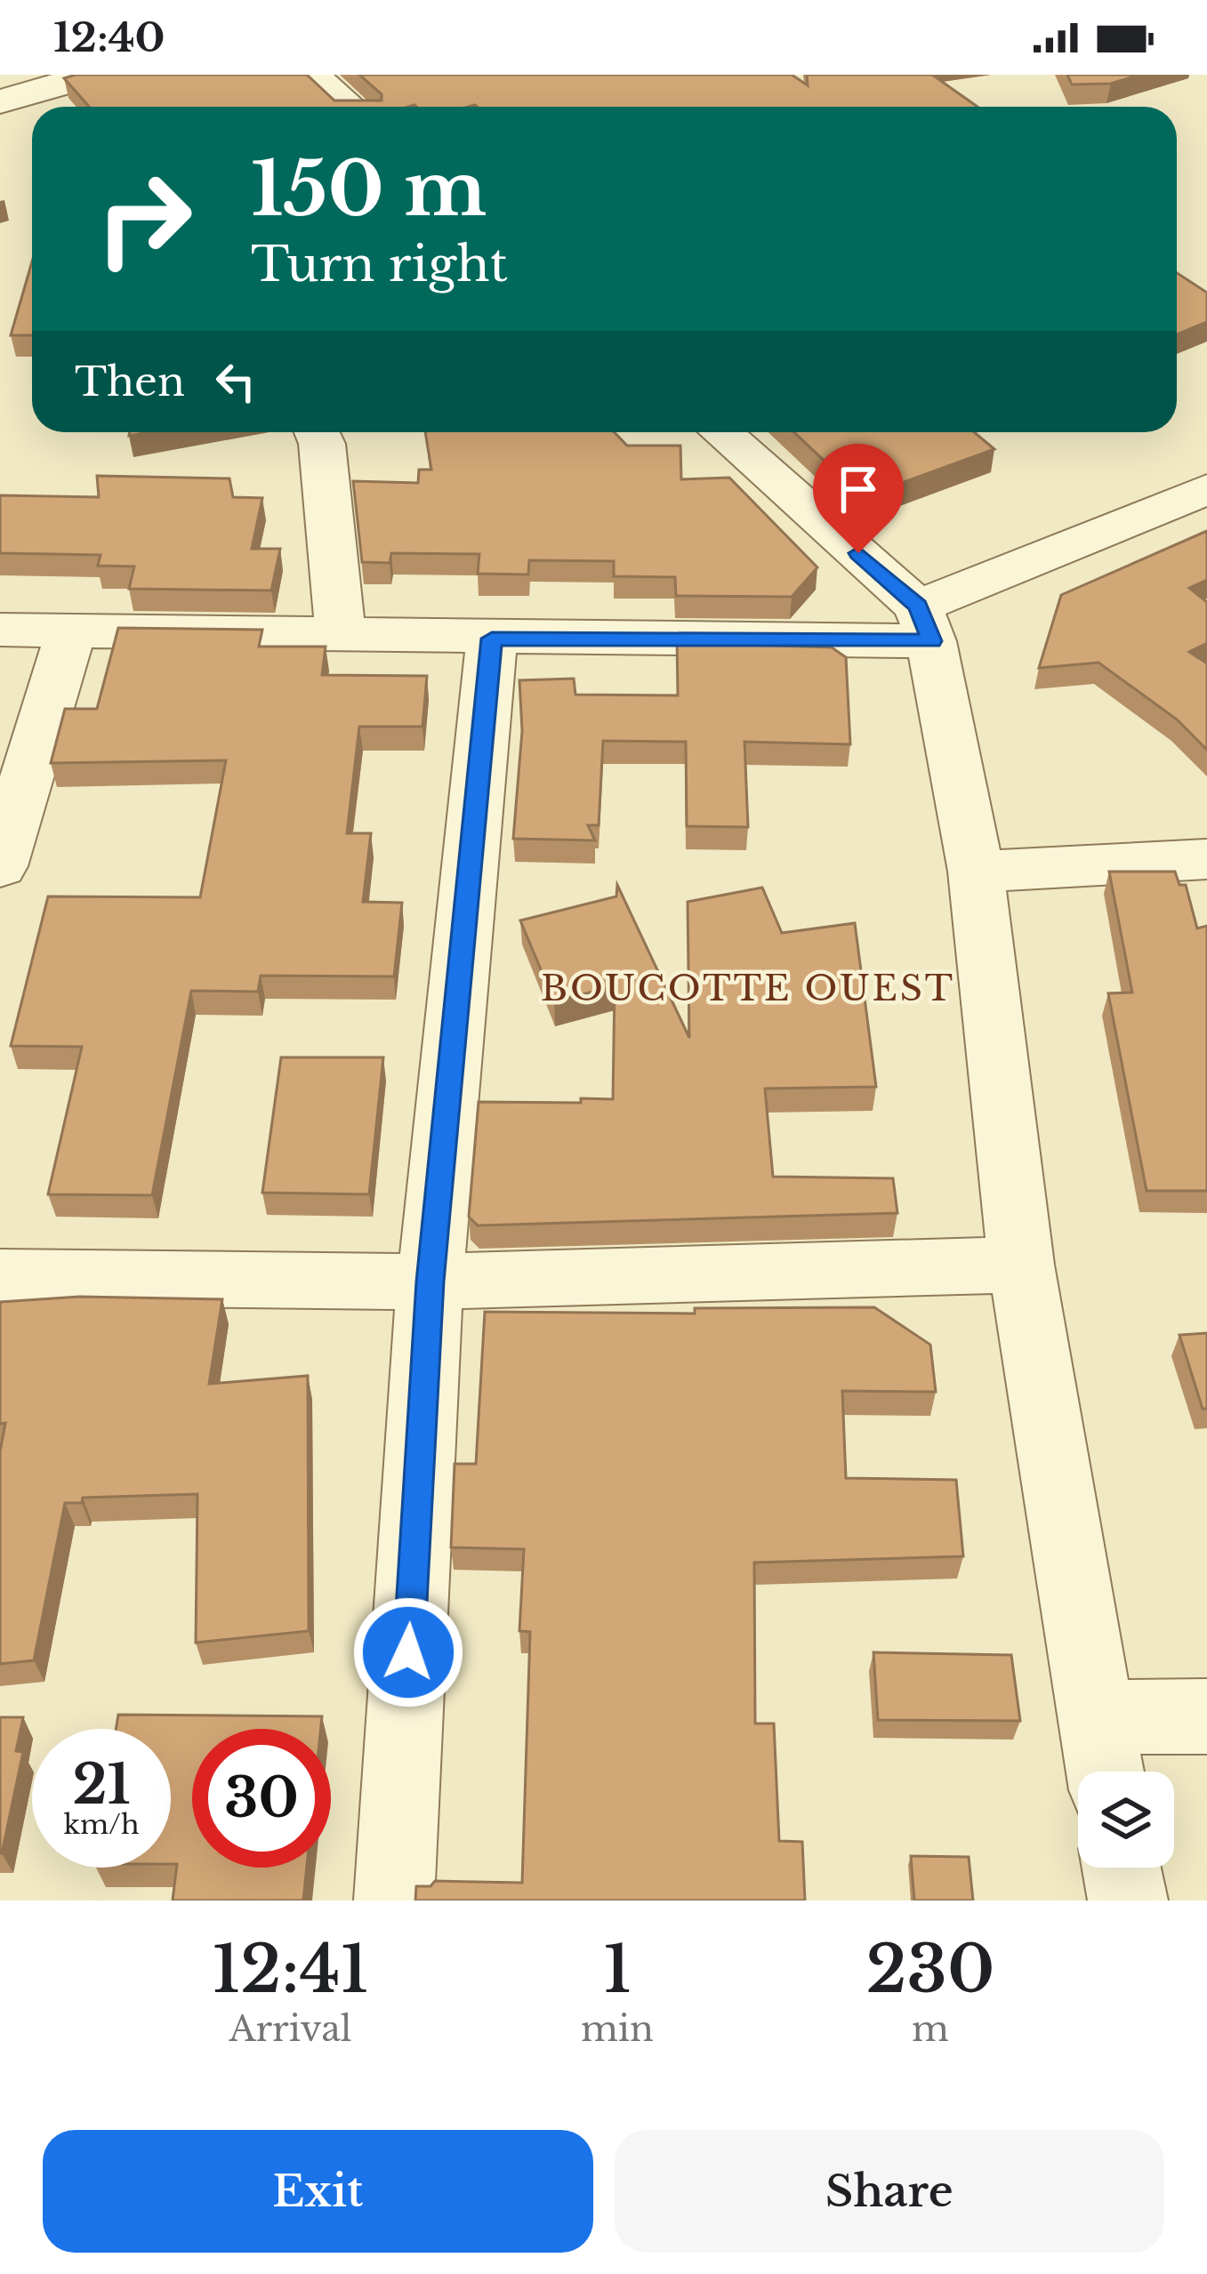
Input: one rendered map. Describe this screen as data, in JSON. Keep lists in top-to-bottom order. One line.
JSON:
{"districts":["BOUCOTTE OUEST"],"page":{"status":"12:40","turn":["150 m","Turn right"],"then":"Then","speed":"21 km/h","limit":"30","eta":["12:41","Arrival","1","min","230","m"],"buttons":["Exit","Share"]}}
